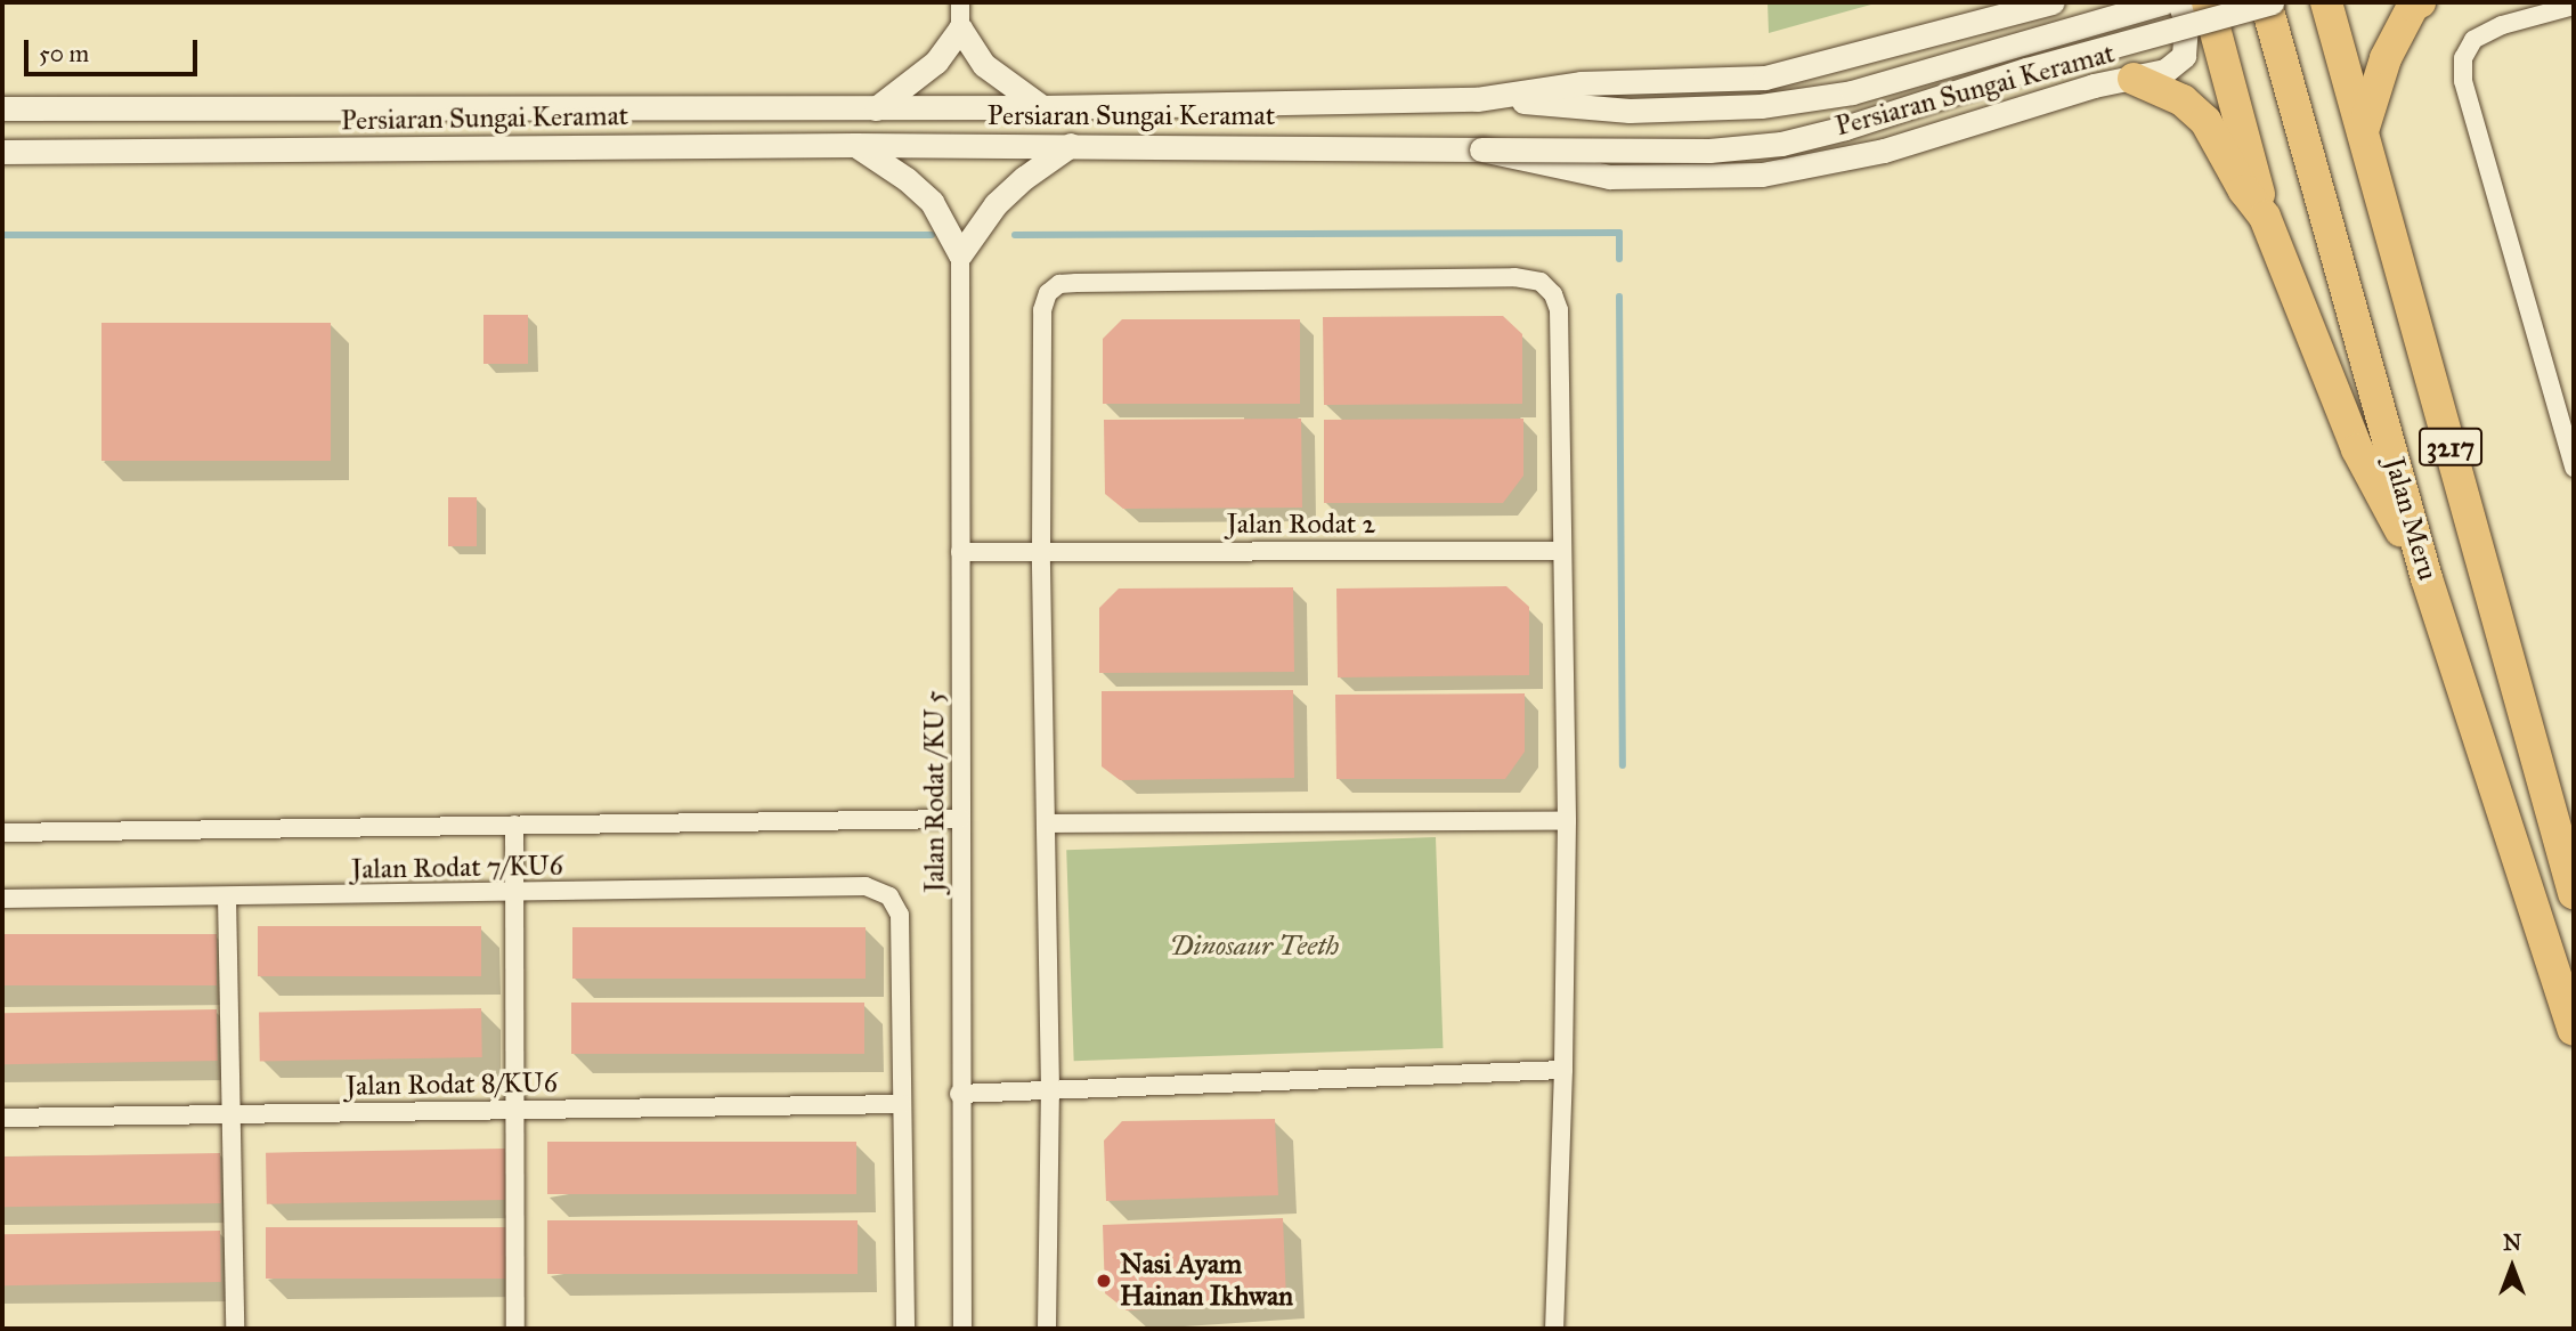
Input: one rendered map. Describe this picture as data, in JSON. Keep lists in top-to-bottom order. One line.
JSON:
{"streets":{"highway":["3217","Jalan Meru"],"street":["Persiaran Sungai Keramat","Jalan Rodat 2","Jalan Rodat /KU 5","Jalan Rodat 7/KU6","Jalan Rodat 8/KU6"]},"crossings":[["Jalan Rodat 2","Jalan Rodat /KU 5"],["Jalan Rodat 7/KU6","Jalan Rodat 8/KU6"]],"parks":["Dinosaur Teeth"],"places":["Nasi Ayam Hainan Ikhwan"],"scale_bar":"50 m","north":"top"}
